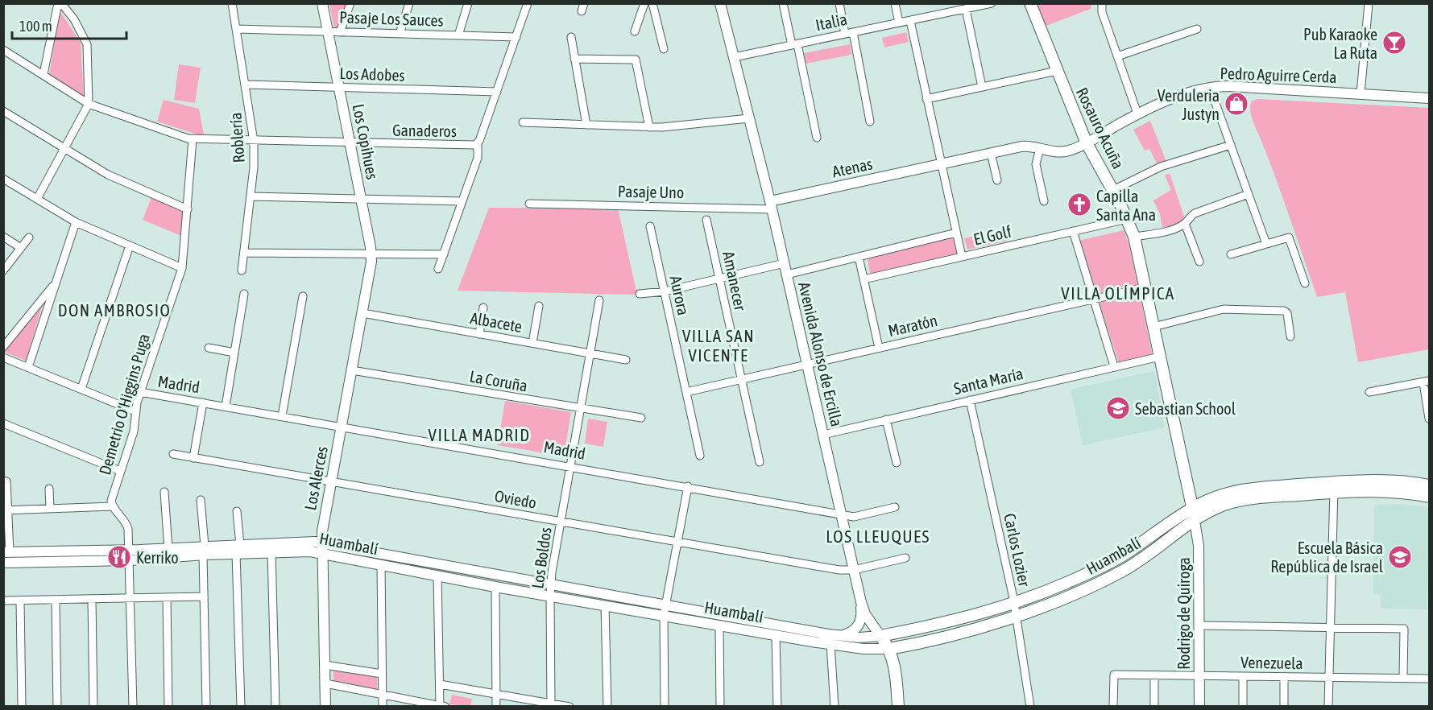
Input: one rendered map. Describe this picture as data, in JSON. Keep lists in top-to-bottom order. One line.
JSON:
{"streets":{"main road":["Rosauro Acuña","Avenida Alonso de Ercilla","Huambalí"],"street":["Pasaje Los Sauces","Italia","Los Adobes","Pedro Aguirre Cerda","Ganaderos","Roblería","Los Copihues","Atenas","Pasaje Uno","El Golf","Amanecer","Aurora","Albacete","Maratón","La Coruña","Santa María","Madrid","Demetrio O'Higgins Puga","Los Alerces","Oviedo","Carlos Lozier","Los Boldos","Rodrigo de Quiroga","Venezuela"]},"crossings":[["Pasaje Los Sauces","Ganaderos"],["Pasaje Los Sauces","Roblería"],["Pasaje Los Sauces","Los Copihues"],["Italia","Avenida Alonso de Ercilla"],["Los Adobes","Ganaderos"],["Los Adobes","Roblería"],["Los Adobes","Los Copihues"],["Pedro Aguirre Cerda","Rosauro Acuña"],["Pedro Aguirre Cerda","Atenas"],["Rosauro Acuña","El Golf"],["Rosauro Acuña","Maratón"],["Rosauro Acuña","Santa María"],["Rosauro Acuña","Huambalí"],["Rosauro Acuña","Rodrigo de Quiroga"],["Ganaderos","Roblería"],["Ganaderos","Los Copihues"],["Ganaderos","Demetrio O'Higgins Puga"],["Los Copihues","Los Alerces"],["Atenas","Pasaje Uno"],["Atenas","Avenida Alonso de Ercilla"],["Pasaje Uno","Avenida Alonso de Ercilla"],["El Golf","Avenida Alonso de Ercilla"],["Amanecer","Maratón"],["Aurora","Maratón"],["Albacete","Los Alerces"],["Albacete","Los Boldos"],["Maratón","Avenida Alonso de Ercilla"],["Avenida Alonso de Ercilla","Santa María"],["Avenida Alonso de Ercilla","Madrid"],["Avenida Alonso de Ercilla","Oviedo"],["Avenida Alonso de Ercilla","Huambalí"],["La Coruña","Los Alerces"],["La Coruña","Los Boldos"],["Santa María","Carlos Lozier"],["Madrid","Demetrio O'Higgins Puga"],["Madrid","Los Alerces"],["Madrid","Los Boldos"],["Los Alerces","Oviedo"],["Los Alerces","Huambalí"],["Oviedo","Los Boldos"],["Huambalí","Carlos Lozier"],["Huambalí","Los Boldos"],["Huambalí","Rodrigo de Quiroga"],["Rodrigo de Quiroga","Venezuela"]],"districts":["VILLA OLÍMPICA","DON AMBROSIO","VILLA SAN VICENTE","VILLA MADRID","LOS LLEUQUES"],"places":{"bar":["Pub Karaoke La Ruta"],"shop":["Verduleria Justyn"],"church":["Capilla Santa Ana"],"school or university":["Sebastian School","Escuela Básica República de Israel"],"restaurant":["Kerriko"]},"scale_bar":"100 m"}
